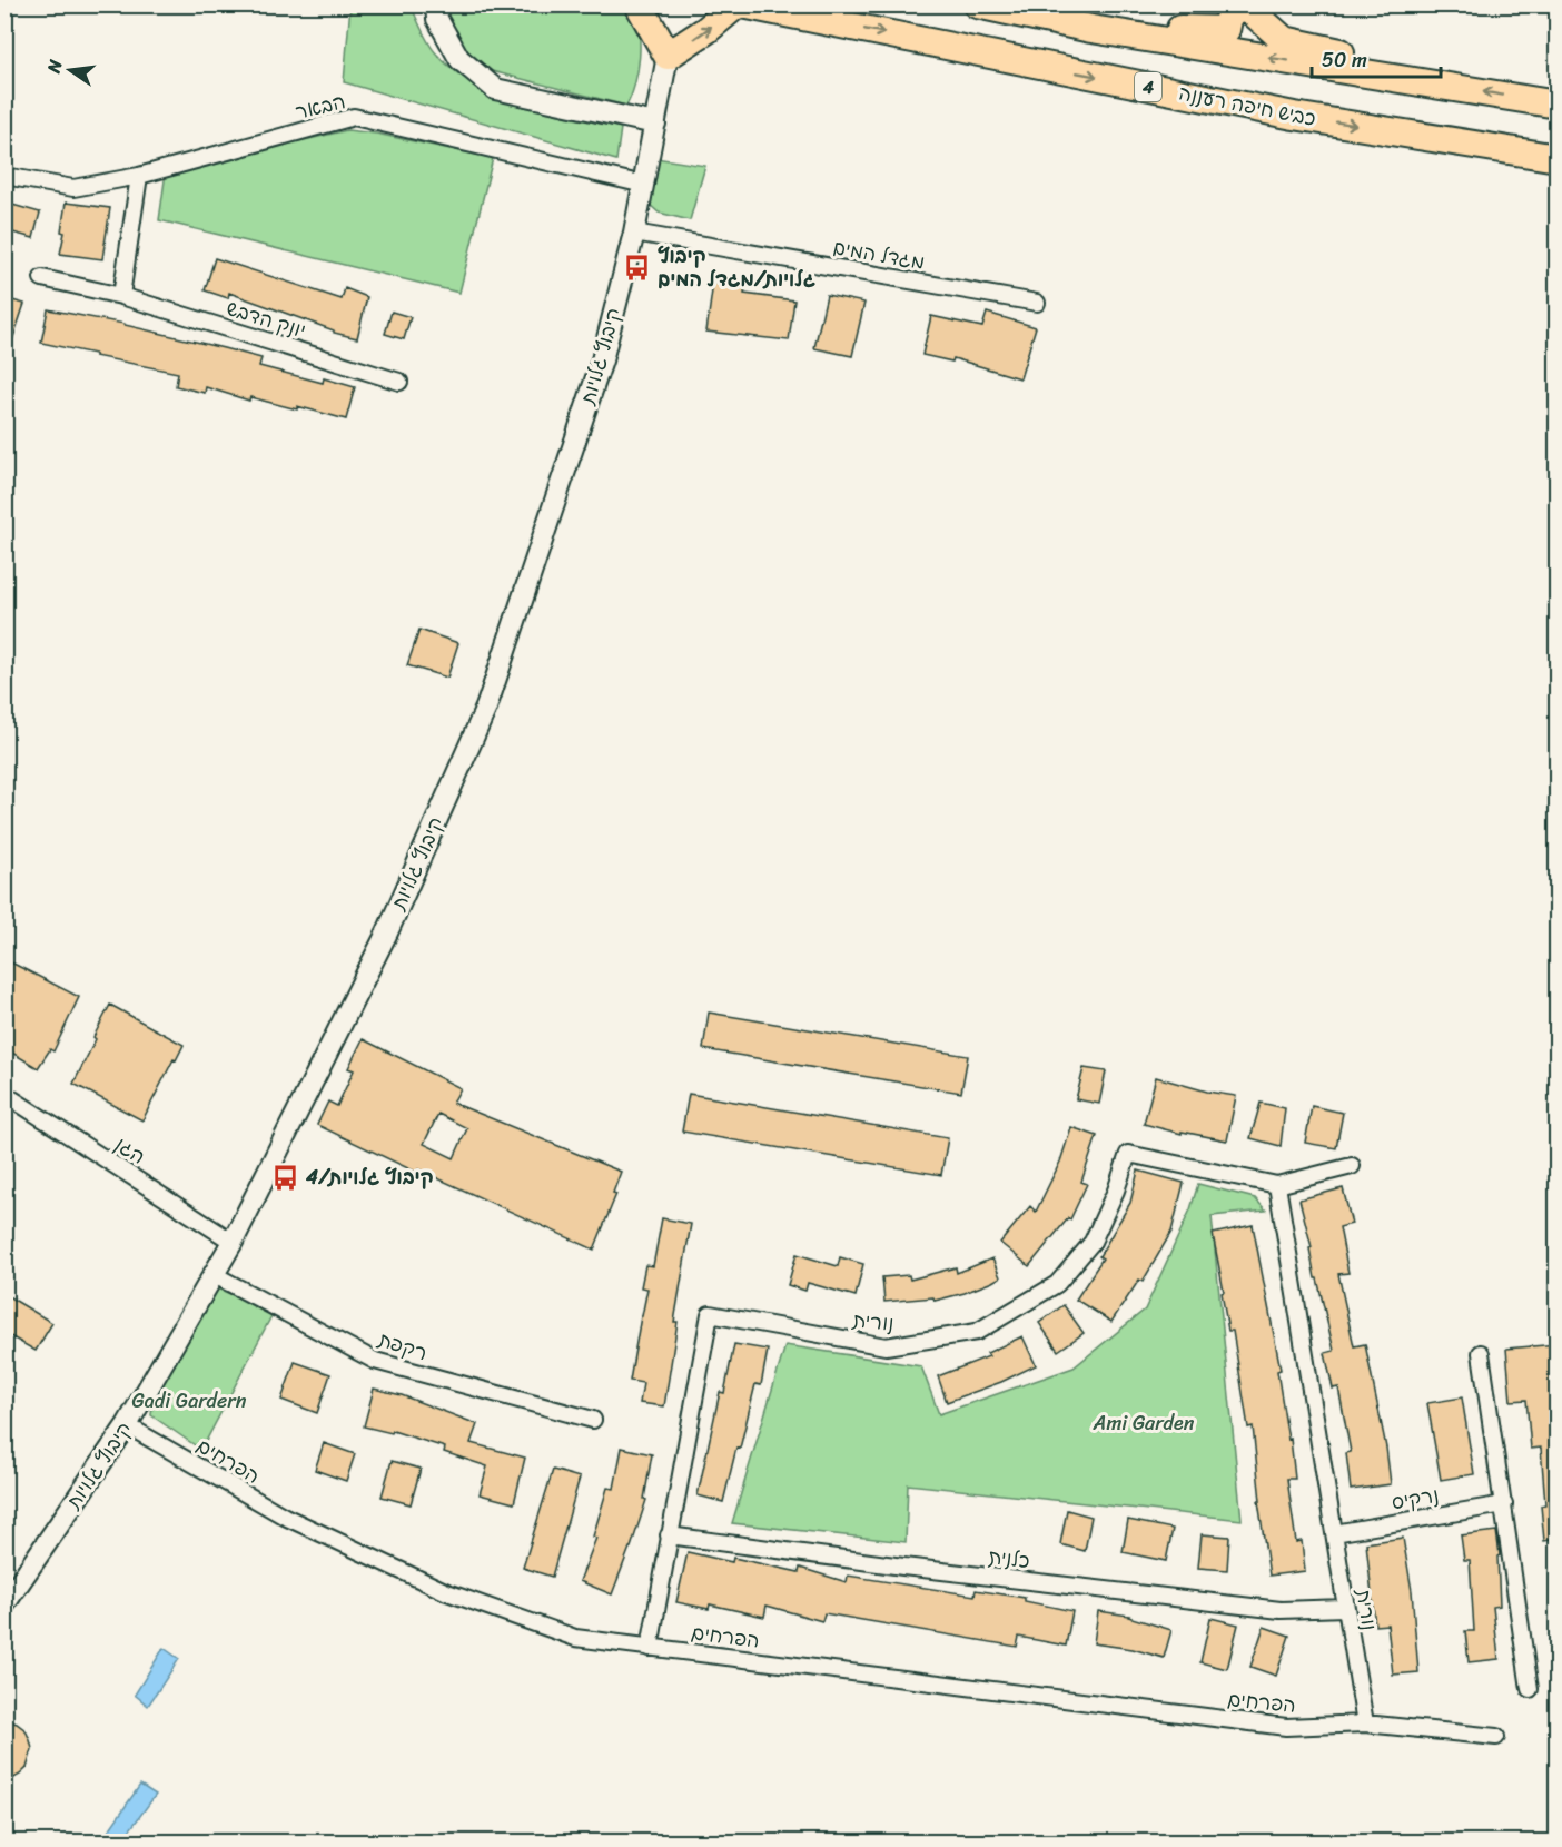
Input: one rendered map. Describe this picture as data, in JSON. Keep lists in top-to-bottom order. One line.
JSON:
{"streets":{"highway":["4","כביש חיפה רעננה"],"street":["הבאר","מגדל המים","יונק הדבש","קיבוץ גלויות","הגן","נורית","רקפת","הפרחים","נרקיס","כלנית"]},"crossings":[["הבאר","קיבוץ גלויות"],["מגדל המים","קיבוץ גלויות"],["קיבוץ גלויות","הגן"],["קיבוץ גלויות","רקפת"],["קיבוץ גלויות","הפרחים"],["נורית","הפרחים"],["נורית","נרקיס"],["נורית","כלנית"]],"parks":["Gadi Gardern","Ami Garden"],"places":{"bus stop":["קיבוץ גלויות/מגדל המים","קיבוץ גלויות/4"]},"scale_bar":"50 m","north":"left"}
